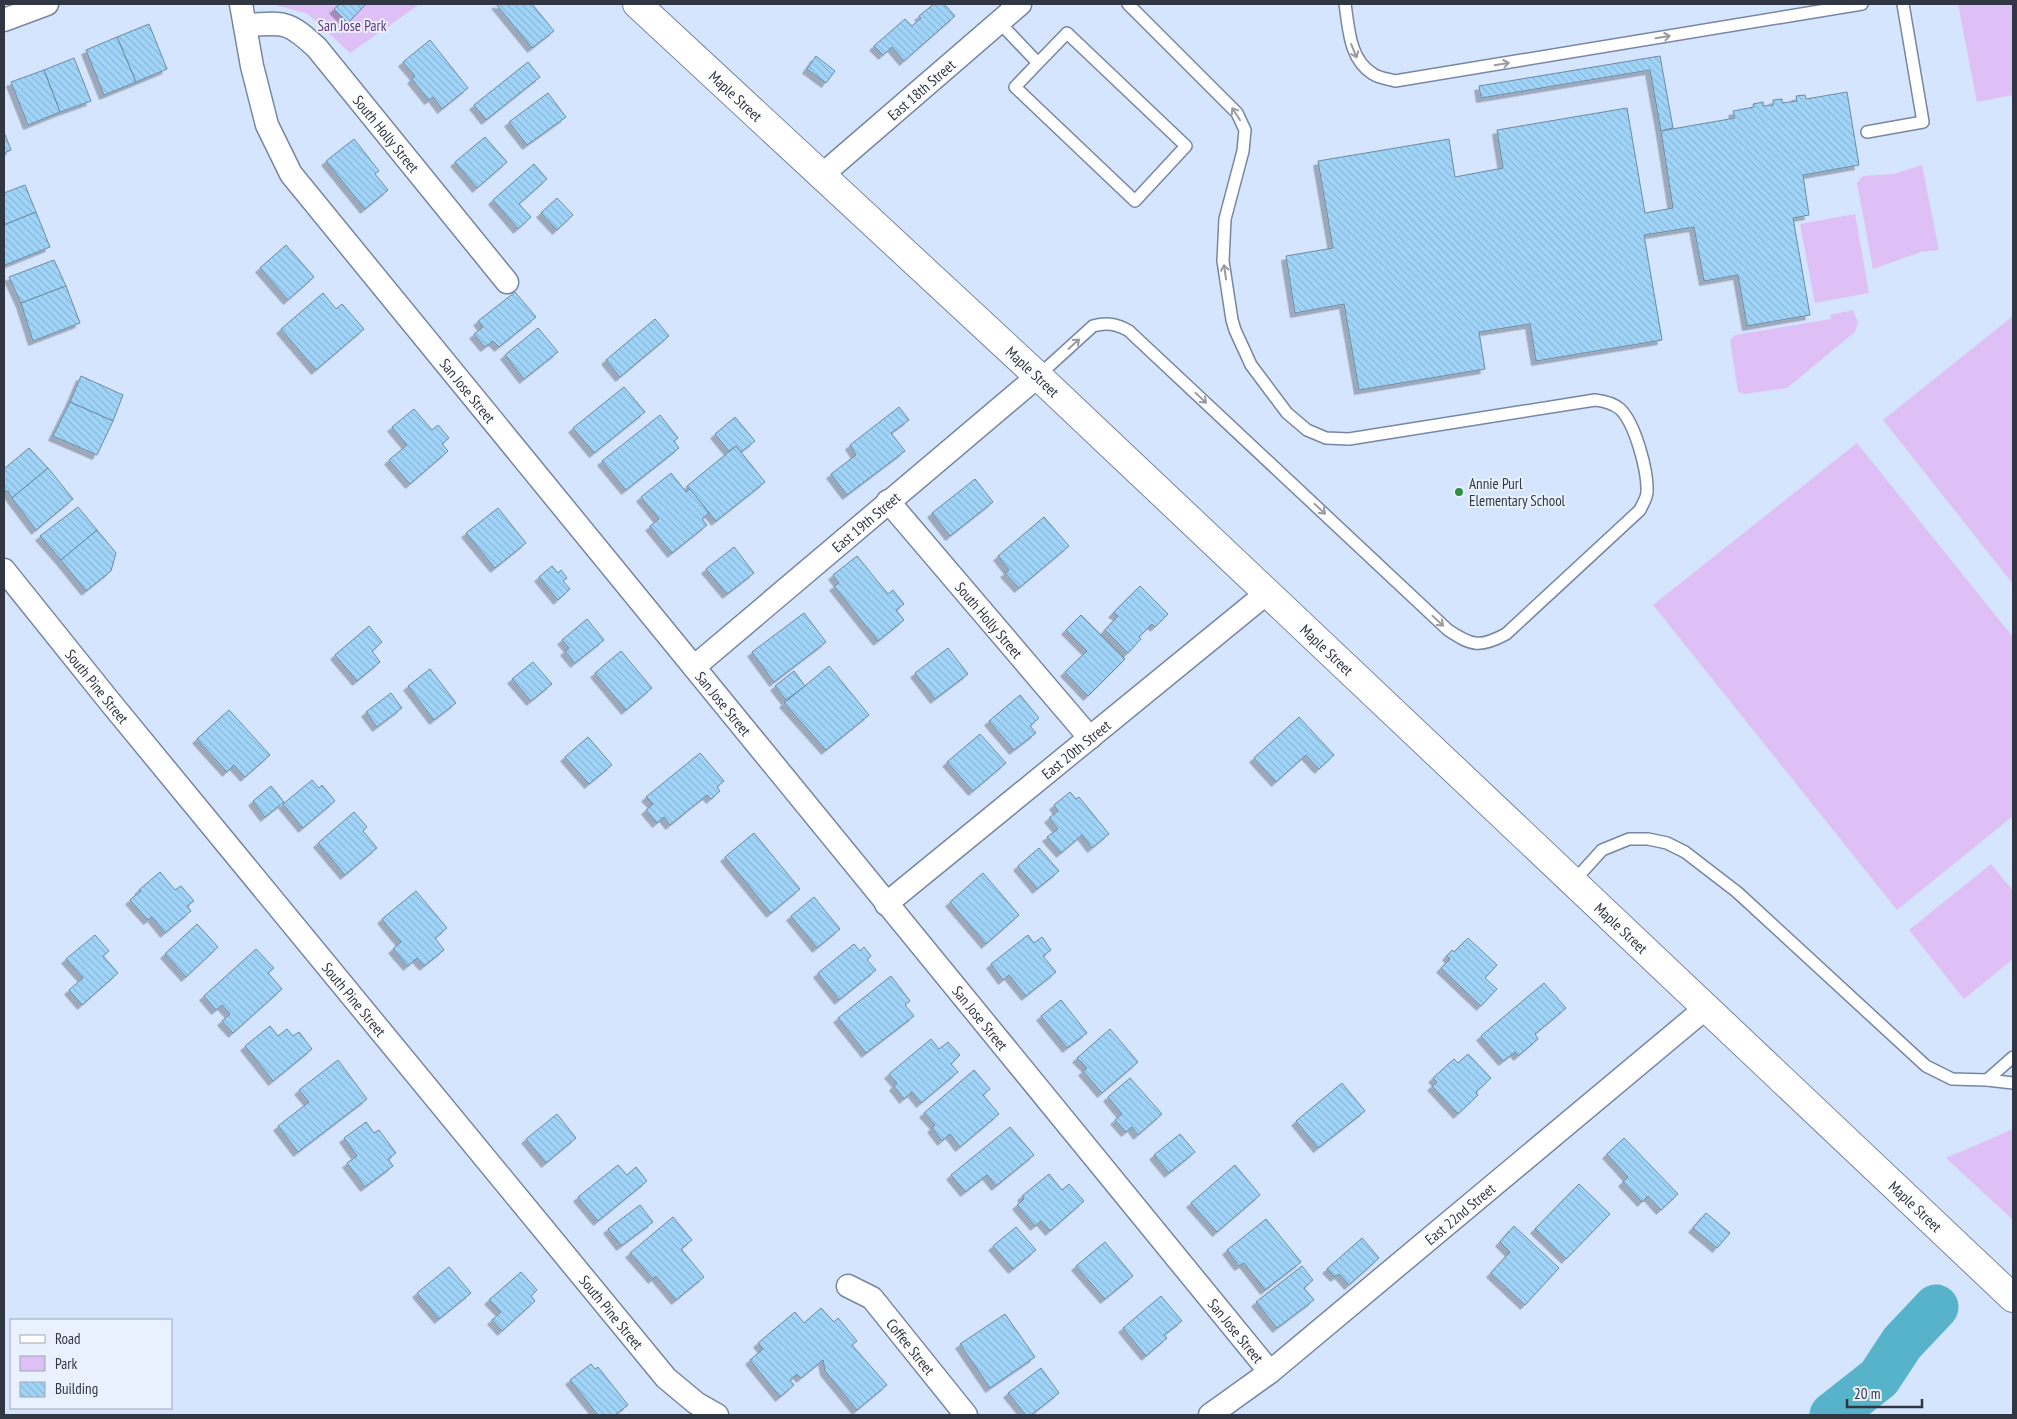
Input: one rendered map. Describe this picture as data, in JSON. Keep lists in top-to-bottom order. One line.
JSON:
{"streets":{"street":["East 18th Street","Maple Street","South Holly Street","San Jose Street","East 19th Street","South Pine Street","East 20th Street","East 22nd Street","Coffee Street"]},"crossings":[["East 18th Street","Maple Street"],["Maple Street","East 19th Street"],["Maple Street","East 20th Street"],["Maple Street","East 22nd Street"],["South Holly Street","San Jose Street"],["South Holly Street","East 19th Street"],["South Holly Street","East 20th Street"],["San Jose Street","East 19th Street"],["San Jose Street","East 20th Street"],["San Jose Street","East 22nd Street"]],"parks":["San Jose Park"],"places":["Annie Purl Elementary School"],"legend":["Road","Park","Building"],"scale_bar":"20 m"}
